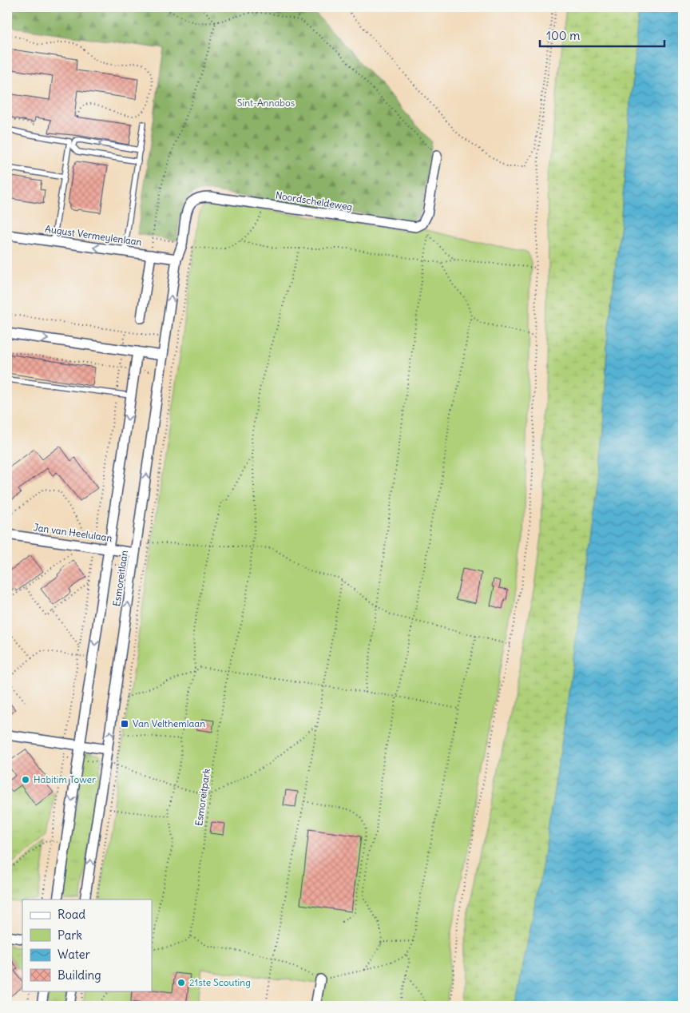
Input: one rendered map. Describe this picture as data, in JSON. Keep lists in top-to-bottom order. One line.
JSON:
{"streets":{"street":["Noordscheldeweg","August Vermeylenlaan","Jan van Heelulaan","Esmoreitlaan"],"path":["Esmoreitpark"]},"crossings":[["Noordscheldeweg","August Vermeylenlaan"],["Noordscheldeweg","Esmoreitlaan"],["August Vermeylenlaan","Esmoreitlaan"],["Jan van Heelulaan","Esmoreitlaan"]],"one_way":["August Vermeylenlaan"],"parks":["Sint-Annabos"],"places":{"transit":["Van Velthemlaan"],"other":["Habitim Tower","21ste Scouting"]},"legend":["Road","Park","Water","Building"],"scale_bar":"100 m"}
